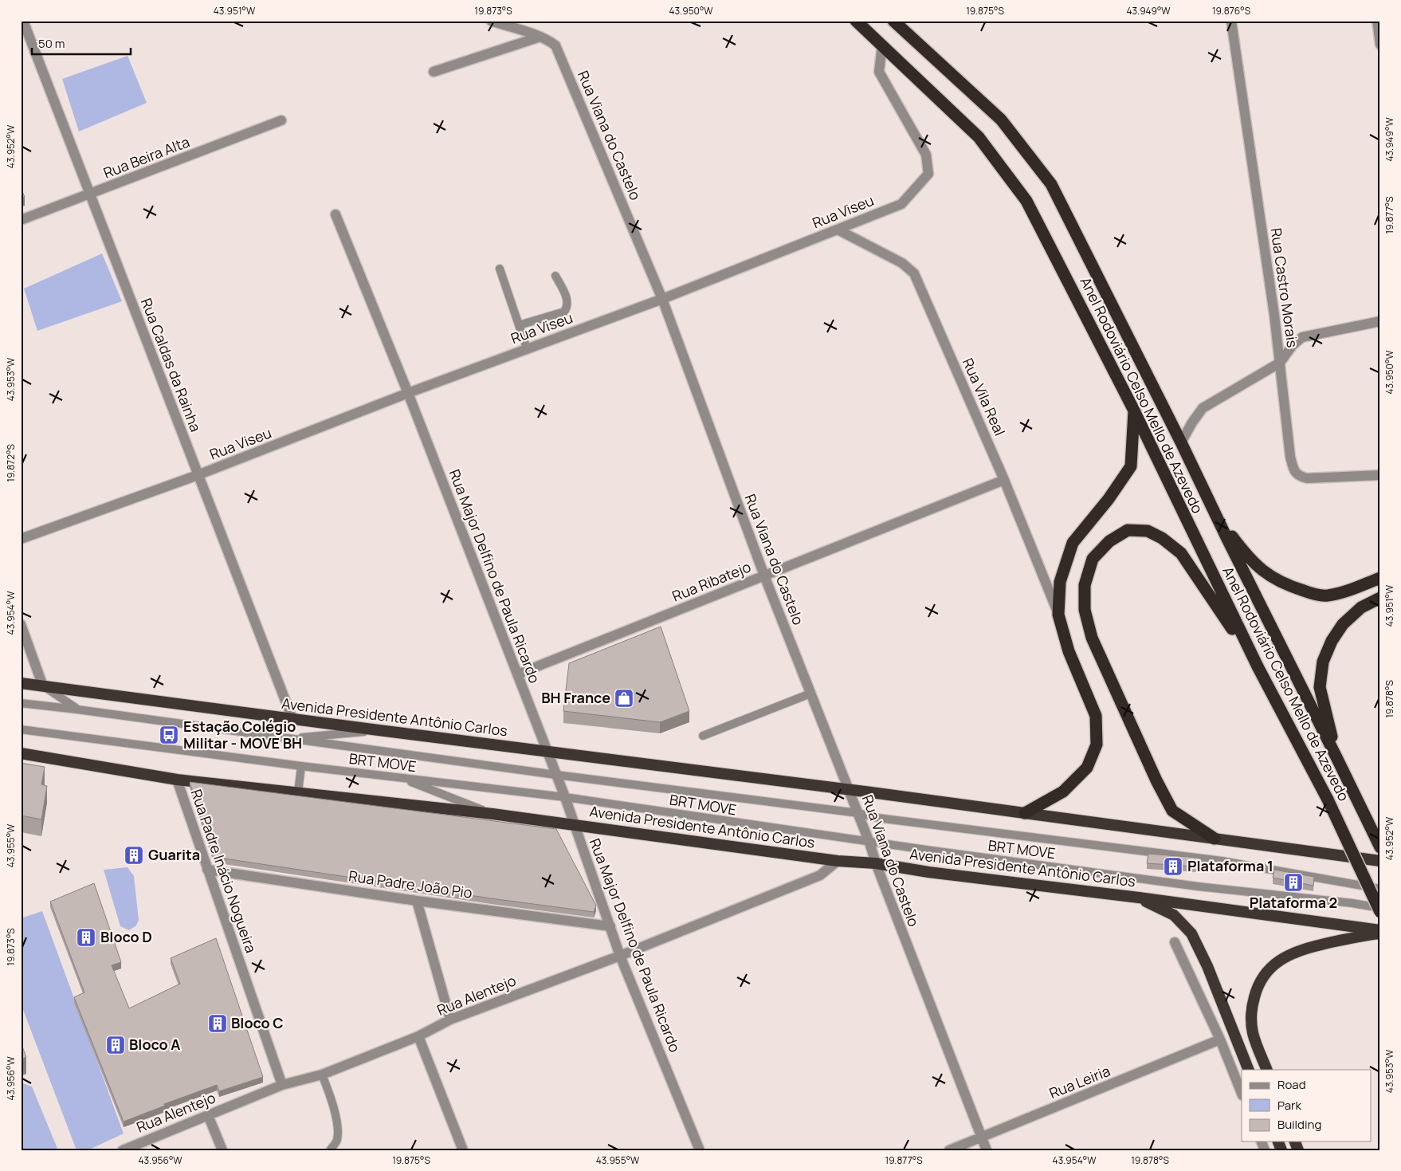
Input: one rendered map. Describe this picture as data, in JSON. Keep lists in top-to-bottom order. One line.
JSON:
{"streets":{"highway":["Anel Rodoviário Celso Mello de Azevedo","Avenida Presidente Antônio Carlos"],"street":["Rua Viana do Castelo","Rua Beira Alta","Rua Viseu","Rua Castro Morais","Rua Caldas da Rainha","Rua Vila Real","Rua Major Delfino de Paula Ricardo","Rua Ribatejo","Rua Padre Inácio Nogueira","Rua Padre João Pio","Rua Alentejo","Rua Leiria"],"lane":["BRT MOVE"]},"crossings":[["Rua Viana do Castelo","Rua Viseu"],["Rua Viana do Castelo","Rua Ribatejo"],["Rua Viana do Castelo","Avenida Presidente Antônio Carlos"],["Rua Viana do Castelo","BRT MOVE"],["Rua Viana do Castelo","Rua Leiria"],["Rua Beira Alta","Rua Caldas da Rainha"],["Rua Viseu","Rua Caldas da Rainha"],["Rua Viseu","Anel Rodoviário Celso Mello de Azevedo"],["Rua Viseu","Rua Vila Real"],["Rua Viseu","Rua Major Delfino de Paula Ricardo"],["Rua Caldas da Rainha","Avenida Presidente Antônio Carlos"],["Rua Vila Real","Rua Ribatejo"],["Rua Major Delfino de Paula Ricardo","Rua Ribatejo"],["Rua Major Delfino de Paula Ricardo","Avenida Presidente Antônio Carlos"],["Rua Major Delfino de Paula Ricardo","BRT MOVE"],["Rua Major Delfino de Paula Ricardo","Rua Padre João Pio"],["Rua Major Delfino de Paula Ricardo","Rua Alentejo"],["Avenida Presidente Antônio Carlos","BRT MOVE"],["Avenida Presidente Antônio Carlos","Rua Padre Inácio Nogueira"],["Avenida Presidente Antônio Carlos","Rua Alentejo"],["Rua Padre Inácio Nogueira","Rua Padre João Pio"],["Rua Padre Inácio Nogueira","Rua Alentejo"]],"places":{"shop":["BH France"],"bus stop":["Estação Colégio Militar - MOVE BH"],"building":["Guarita","Plataforma 1","Plataforma 2","Bloco D","Bloco C","Bloco A"]},"legend":["Road","Park","Building"],"scale_bar":"50 m","coordinates":["43.951°W","19.873°S","43.950°W","19.875°S","43.949°W","19.876°S","43.952°W","19.877°S","43.953°W","19.872°S","43.954°W","19.878°S","43.955°W","43.956°W"]}
